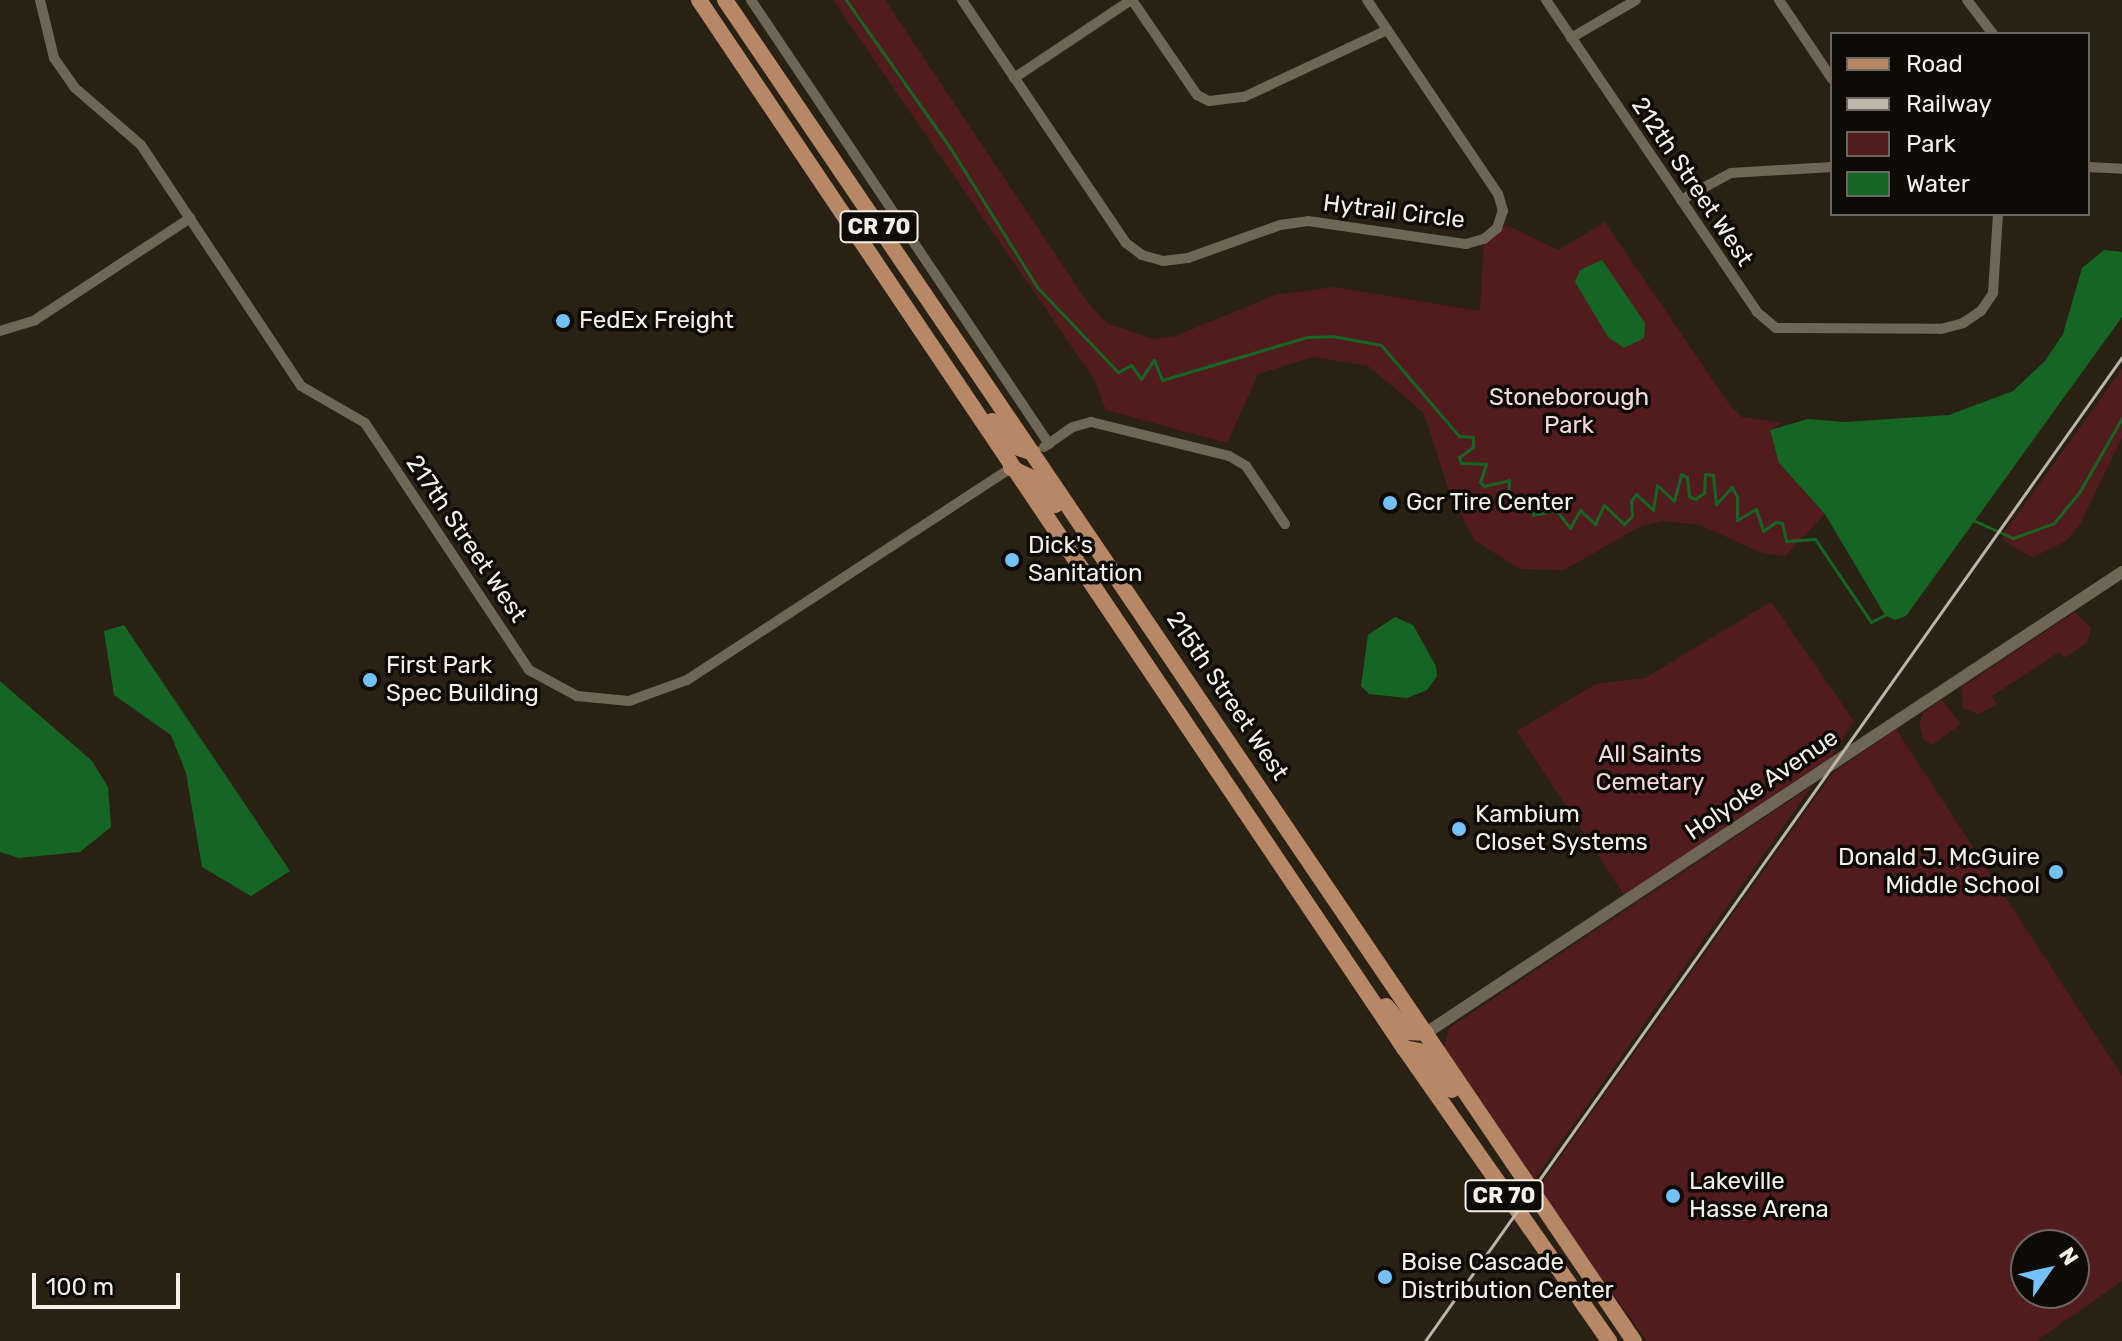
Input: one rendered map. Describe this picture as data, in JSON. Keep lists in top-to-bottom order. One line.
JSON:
{"streets":{"main road":["CR 70","215th Street West"],"street":["212th Street West","Hytrail Circle","217th Street West","Holyoke Avenue"]},"crossings":[["CR 70","217th Street West"],["215th Street West","Holyoke Avenue"]],"parks":["Stoneborough Park","All Saints Cemetary"],"places":["FedEx Freight","Gcr Tire Center","Dick's Sanitation","First Park Spec Building","Kambium Closet Systems","Donald J. McGuire Middle School","Lakeville Hasse Arena","Boise Cascade Distribution Center"],"legend":["Road","Railway","Park","Water"],"scale_bar":"100 m","north":"top right"}
